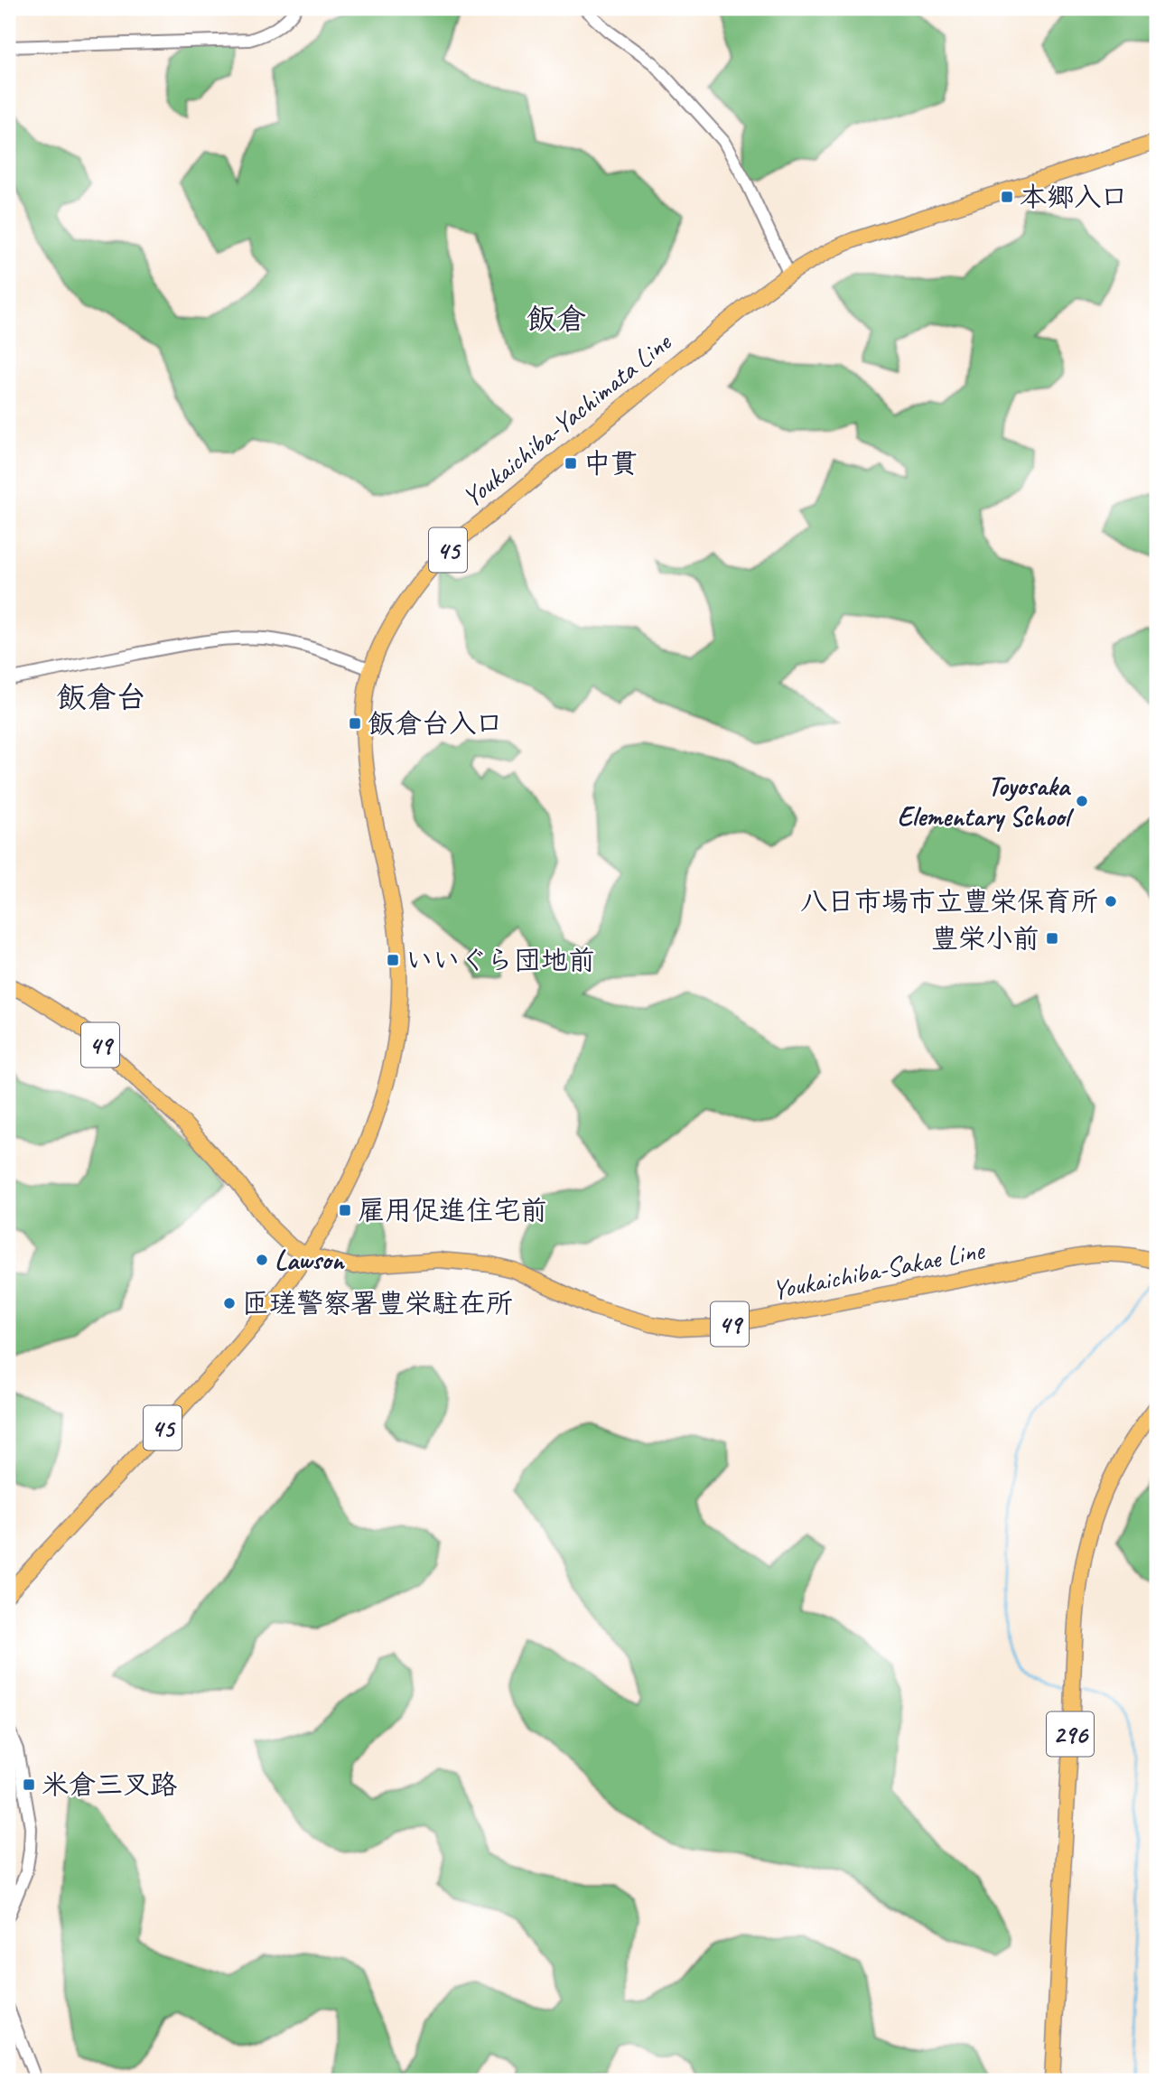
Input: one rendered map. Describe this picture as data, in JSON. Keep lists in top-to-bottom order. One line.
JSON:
{"streets":{"main road":["Youkaichiba-Yachimata Line","45","49","Youkaichiba-Sakae Line","296"]},"crossings":[["Youkaichiba-Yachimata Line","Youkaichiba-Sakae Line"]],"districts":["飯倉","飯倉台"],"places":{"transit":["本郷入口","中貫","飯倉台入口","豊栄小前","いいぐら団地前","雇用促進住宅前","米倉三叉路"],"other":["Toyosaka Elementary School","八日市場市立豊栄保育所","Lawson","匝瑳警察署豊栄駐在所"]}}
